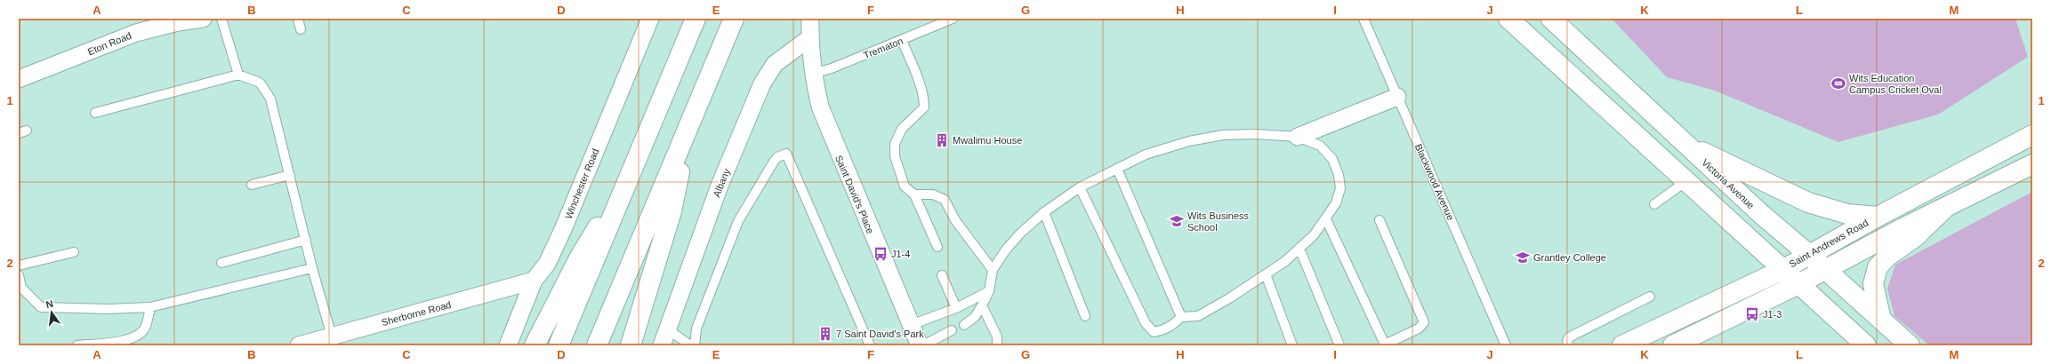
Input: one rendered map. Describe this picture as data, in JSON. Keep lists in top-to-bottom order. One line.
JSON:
{"streets":{"main road":["Victoria Avenue","Saint Andrews Road"],"street":["Eton Road","Albany","Winchester Road","Saint David's Place","Sherborne Road"],"lane":["Trematon","Blackwood Avenue"]},"crossings":[["Trematon","Saint David's Place"],["Albany","Saint David's Place"],["Winchester Road","Sherborne Road"],["Victoria Avenue","Saint Andrews Road"]],"places":{"sports":["Wits Education Campus Cricket Oval"],"building":["Mwalimu House","7 Saint David's Park"],"school or university":["Wits Business School","Grantley College"],"bus stop":["J1-4","J1-3"]},"north":"top","grid":{"columns":["A","B","C","D","E","F","G","H","I","J","K","L","M"],"rows":["1","2"]}}
